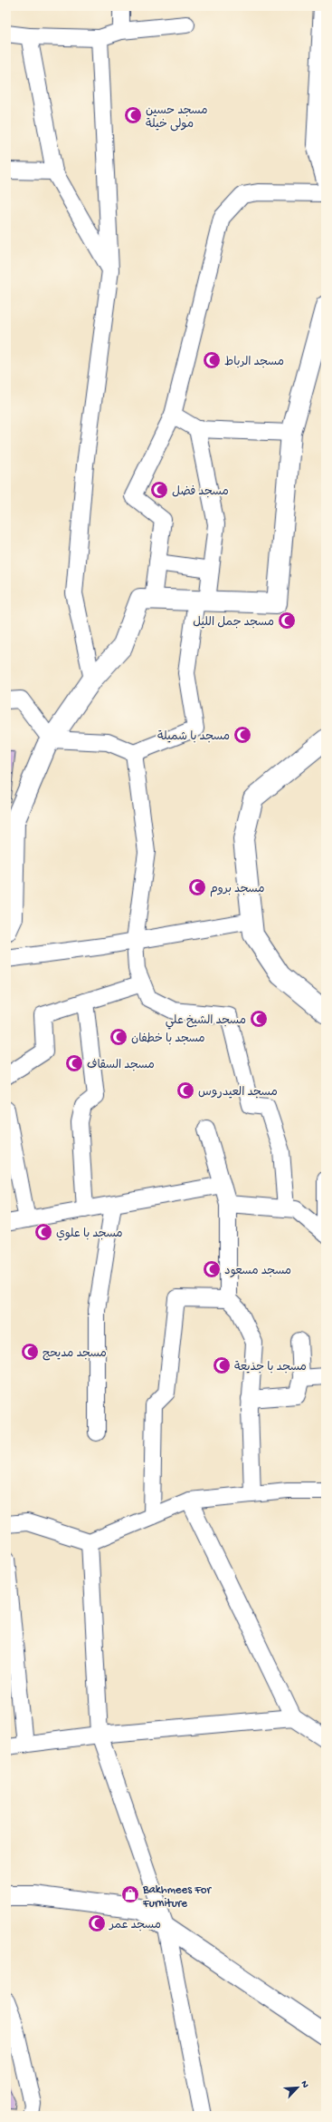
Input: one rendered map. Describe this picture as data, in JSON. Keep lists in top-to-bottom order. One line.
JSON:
{"places":{"mosque":["مسجد حسين مولى خيلة","مسجد الرباط","مسجد فضل","مسجد جمل الليل","مسجد با شميلة","مسجد بروم","مسجد الشيخ علي","مسجد با خطفان","مسجد السقاف","مسجد العيدروس","مسجد با علوي","مسجد مسعود","مسجد مديحج","مسجد با جذيعة","مسجد عمر"],"shop":["Bakhmees For Furniture"]},"north":"top right"}
